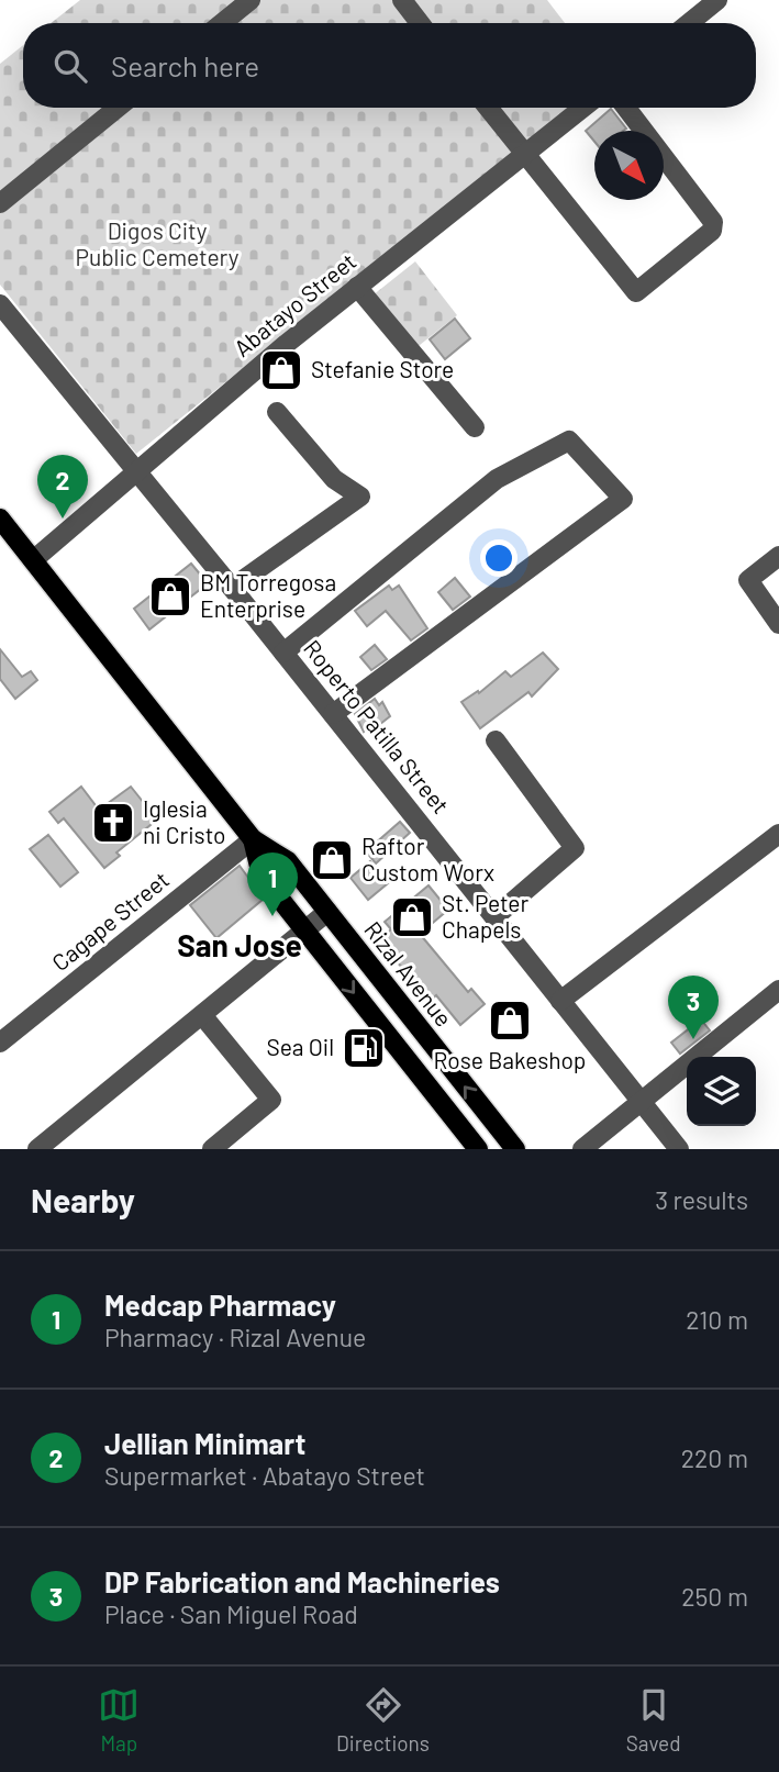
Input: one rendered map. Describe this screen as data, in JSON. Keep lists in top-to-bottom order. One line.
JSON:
{"streets":{"main road":["Rizal Avenue"],"street":["Abatayo Street","Roperto Patilla Street","Cagape Street"]},"crossings":[["Abatayo Street","Roperto Patilla Street"],["Abatayo Street","Rizal Avenue"],["Cagape Street","Rizal Avenue"]],"districts":["San Jose"],"parks":["Digos City Public Cemetery"],"places":{"shop":["Stefanie Store","BM Torregosa Enterprise","Raftor Custom Worx","St. Peter Chapels","Rose Bakeshop"],"church":["Iglesia ni Cristo"],"fuel station":["Sea Oil"]},"north":"bottom right","page":{"search":"Search here","pins":["2","1","3"],"heading":["Nearby","3 results"],"list":[{"mark":"1","name":"Medcap Pharmacy","note":"Pharmacy · Rizal Avenue","value":"210 m"},{"mark":"2","name":"Jellian Minimart","note":"Supermarket · Abatayo Street","value":"220 m"},{"mark":"3","name":"DP Fabrication and Machineries","note":"Place · San Miguel Road","value":"250 m"}],"nav":["Map","Directions","Saved"]}}
